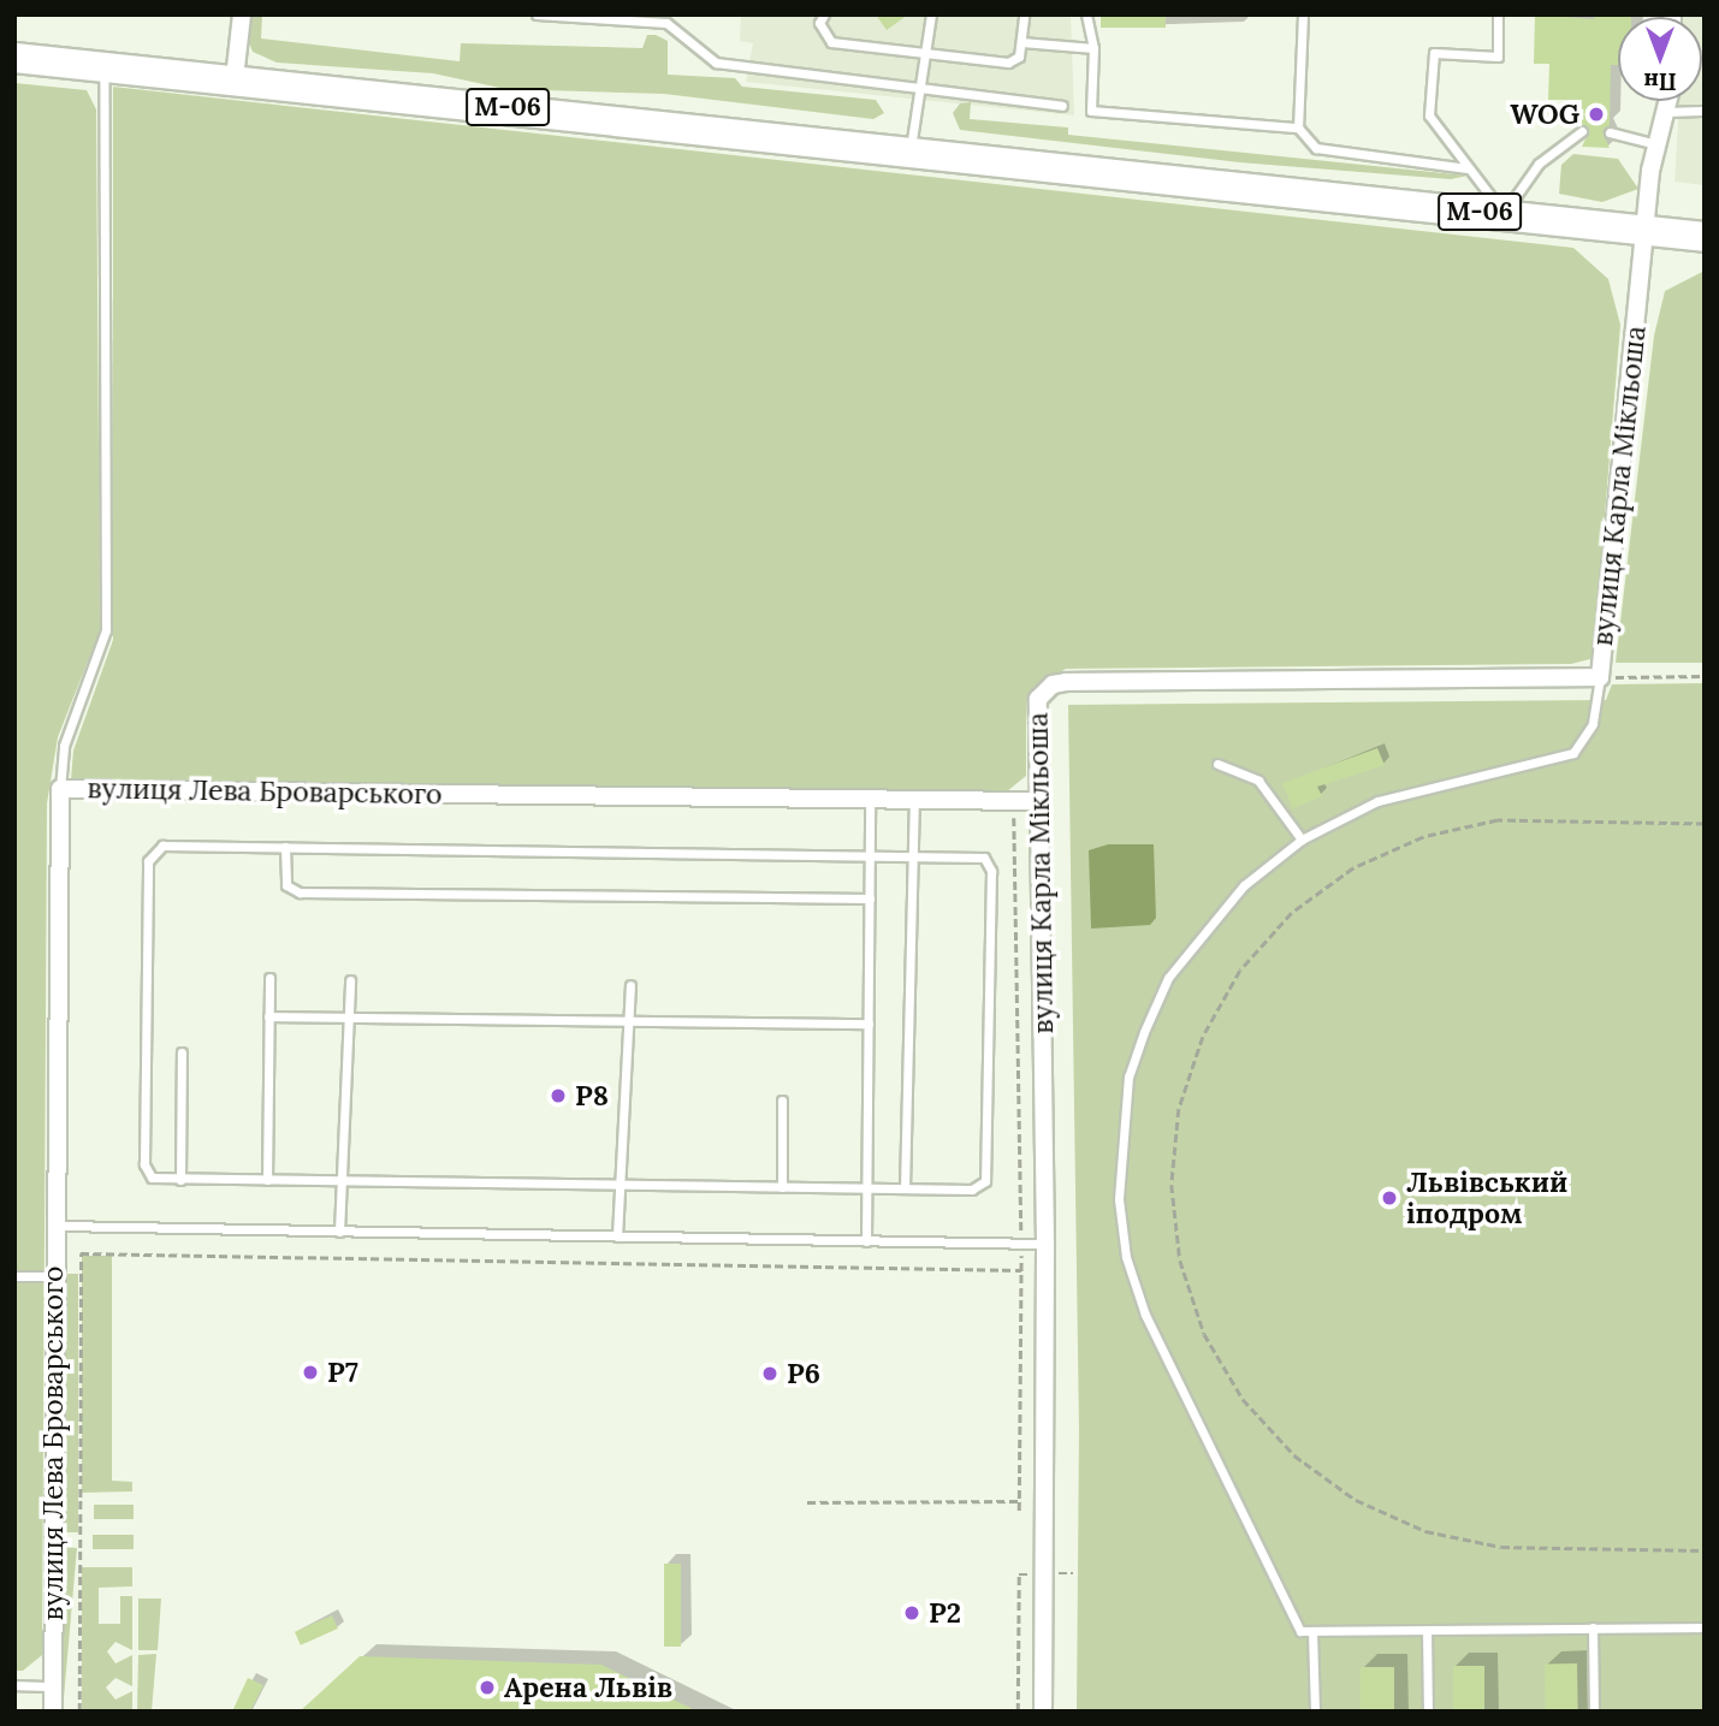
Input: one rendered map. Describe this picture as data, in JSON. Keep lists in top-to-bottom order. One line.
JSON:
{"streets":{"highway":["М-06"],"street":["вулиця Карла Мікльоша","вулиця Лева Броварського"]},"crossings":[["М-06","вулиця Карла Мікльоша"],["вулиця Карла Мікльоша","вулиця Лева Броварського"]],"places":["WOG","P8","Львівський іподром","P7","P6","P2","Арена Львів"],"north":"bottom"}
